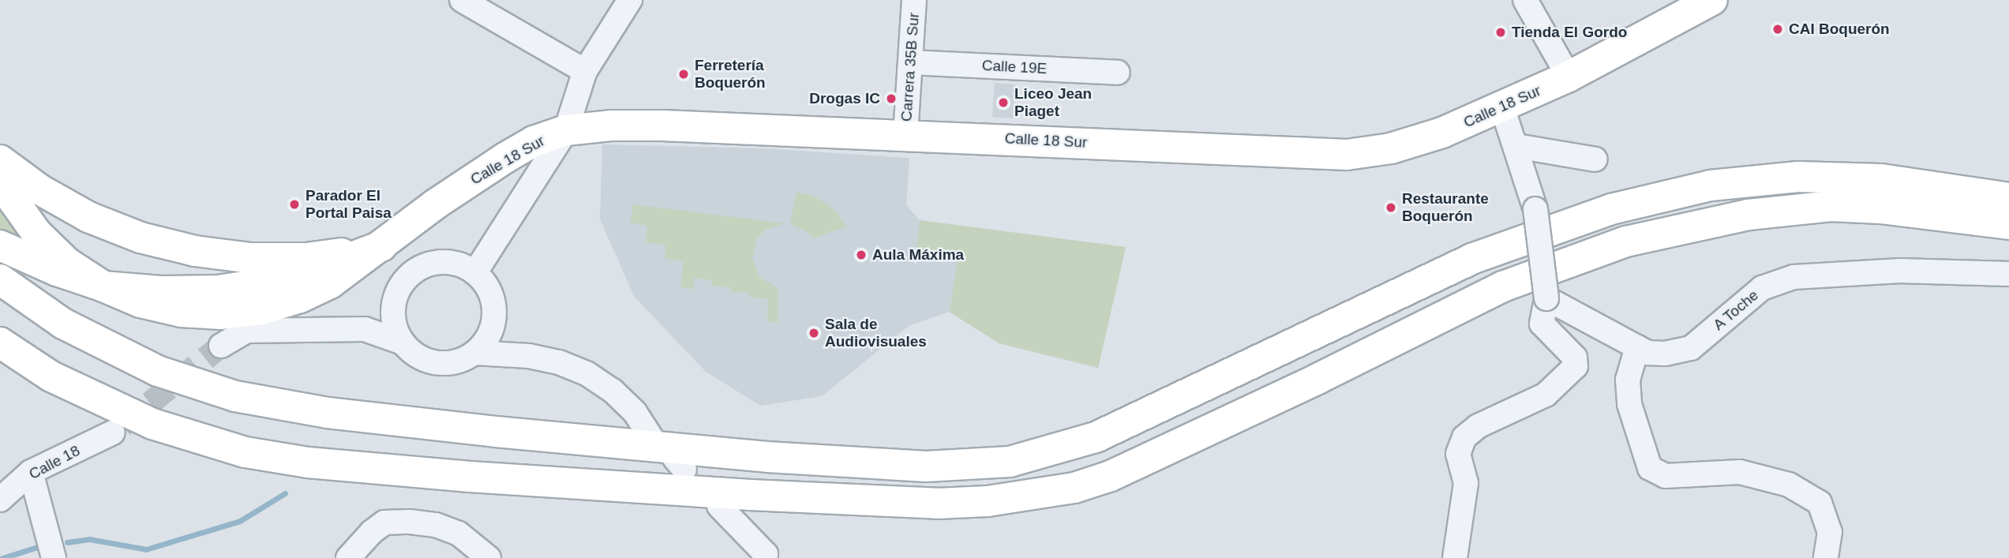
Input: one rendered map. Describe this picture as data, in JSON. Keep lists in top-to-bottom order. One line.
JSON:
{"streets":{"main road":["Calle 18 Sur"],"street":["Carrera 35B Sur","Calle 19E","A Toche","Calle 18"]},"crossings":[["Carrera 35B Sur","Calle 19E"],["Carrera 35B Sur","Calle 18 Sur"]],"places":["CAI Boquerón","Tienda El Gordo","Ferretería Boquerón","Drogas IC","Liceo Jean Piaget","Parador El Portal Paisa","Restaurante Boquerón","Aula Máxima","Sala de Audiovisuales"]}
